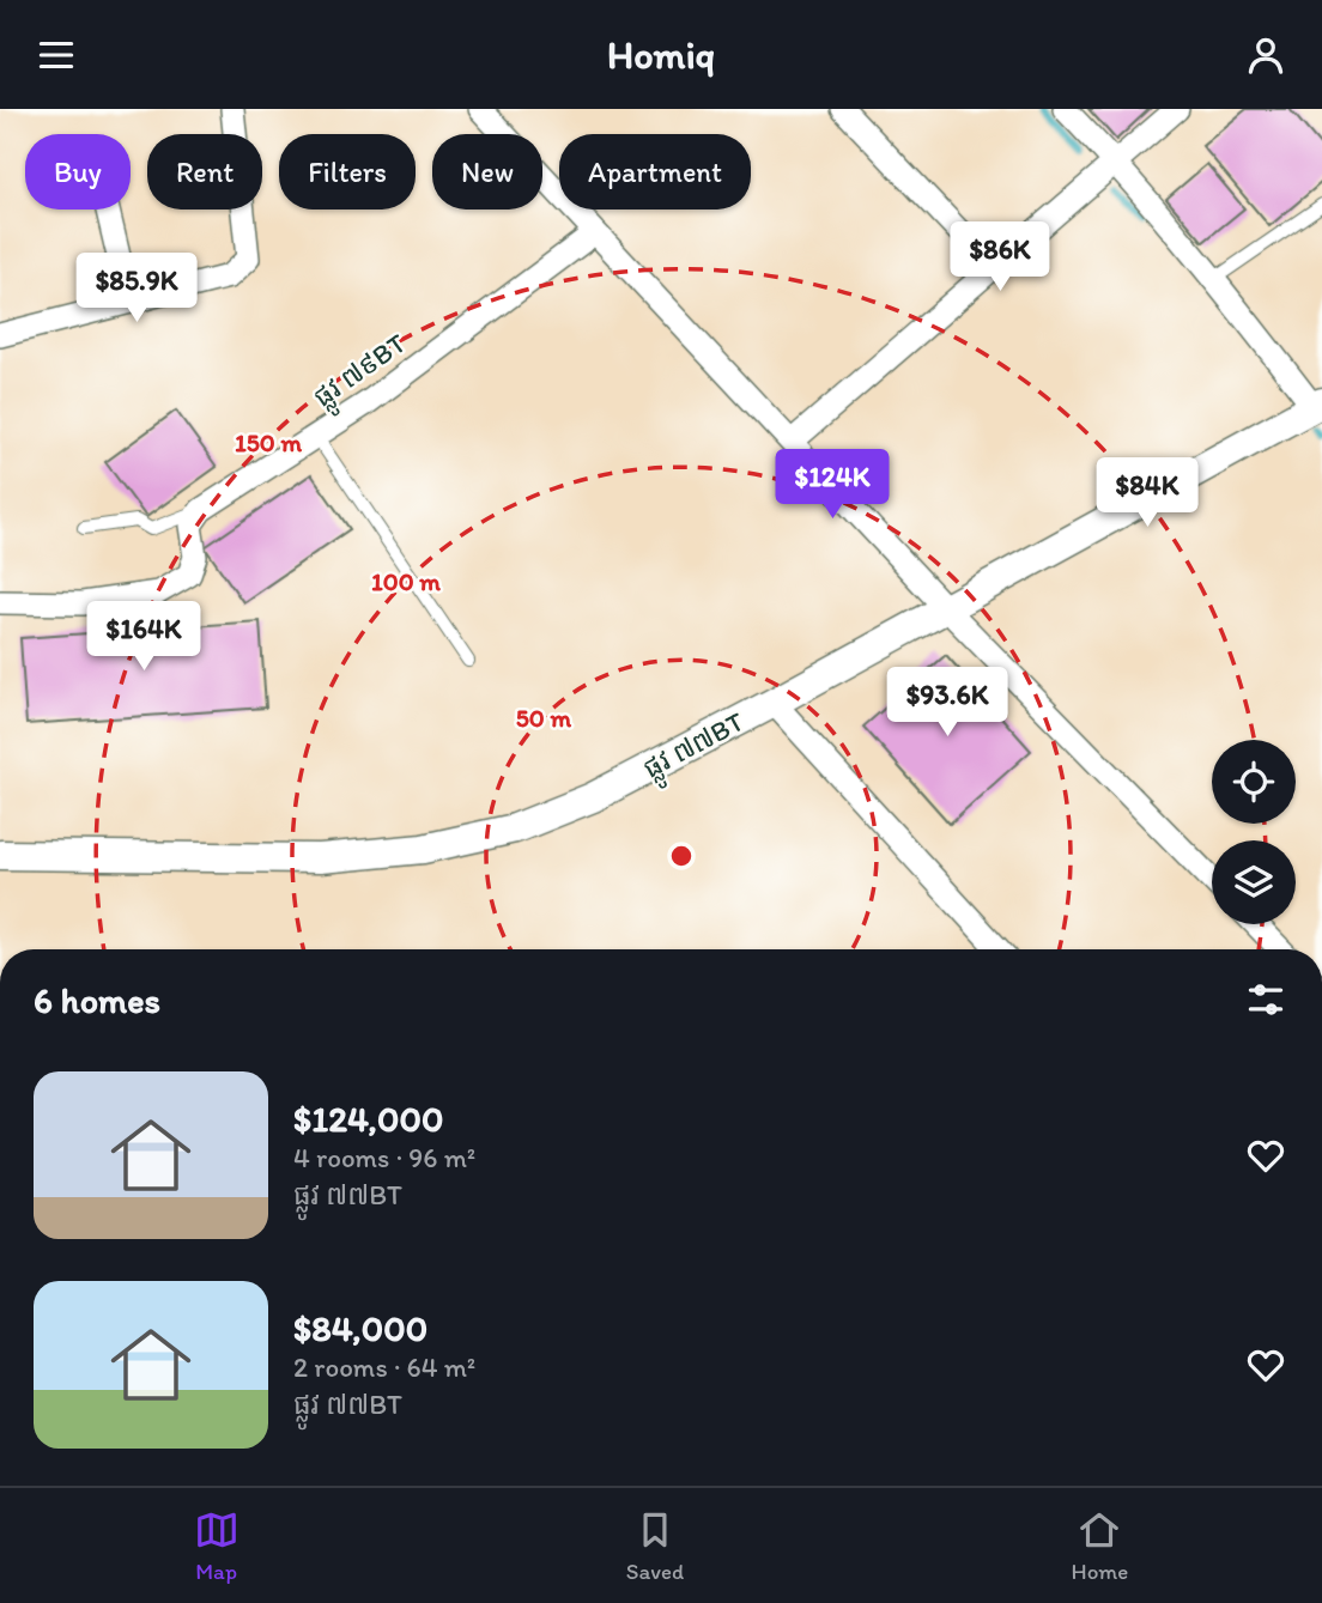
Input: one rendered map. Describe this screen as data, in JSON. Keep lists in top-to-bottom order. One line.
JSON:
{"streets":{"street":["ផ្លូវ ៧៩BT","ផ្លូវ ៧៧BT"]},"page":{"header":"Homiq","chip":["Buy","Rent","Filters","New","Apartment"],"price":["$86K","$85.9K","$124K","$84K","$164K","$93.6K"],"heading":"6 homes","list":[{"name":"$124,000","note":"4 rooms · 96 m² · ផ្លូវ ៧៧BT"},{"name":"$84,000","note":"2 rooms · 64 m² · ផ្លូវ ៧៧BT"}],"tabs":["Map","Saved","Home"]},"rings":["150 m","100 m","50 m"]}
